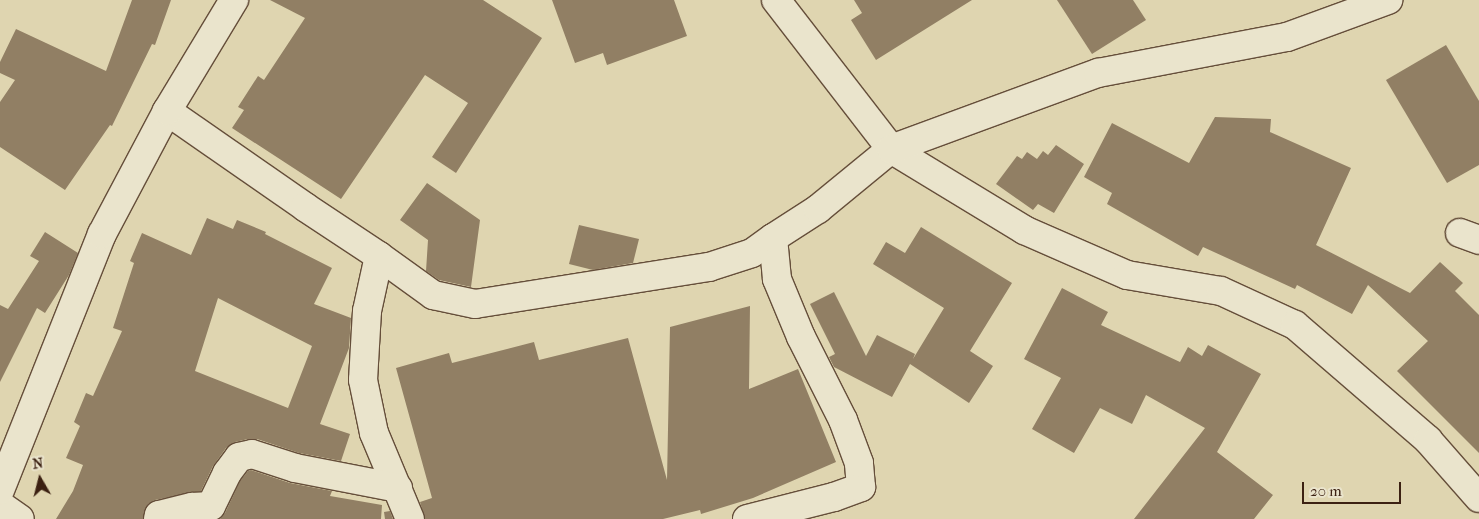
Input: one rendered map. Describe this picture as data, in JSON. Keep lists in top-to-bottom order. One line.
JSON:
{"scale_bar":"20 m","north":"top"}
